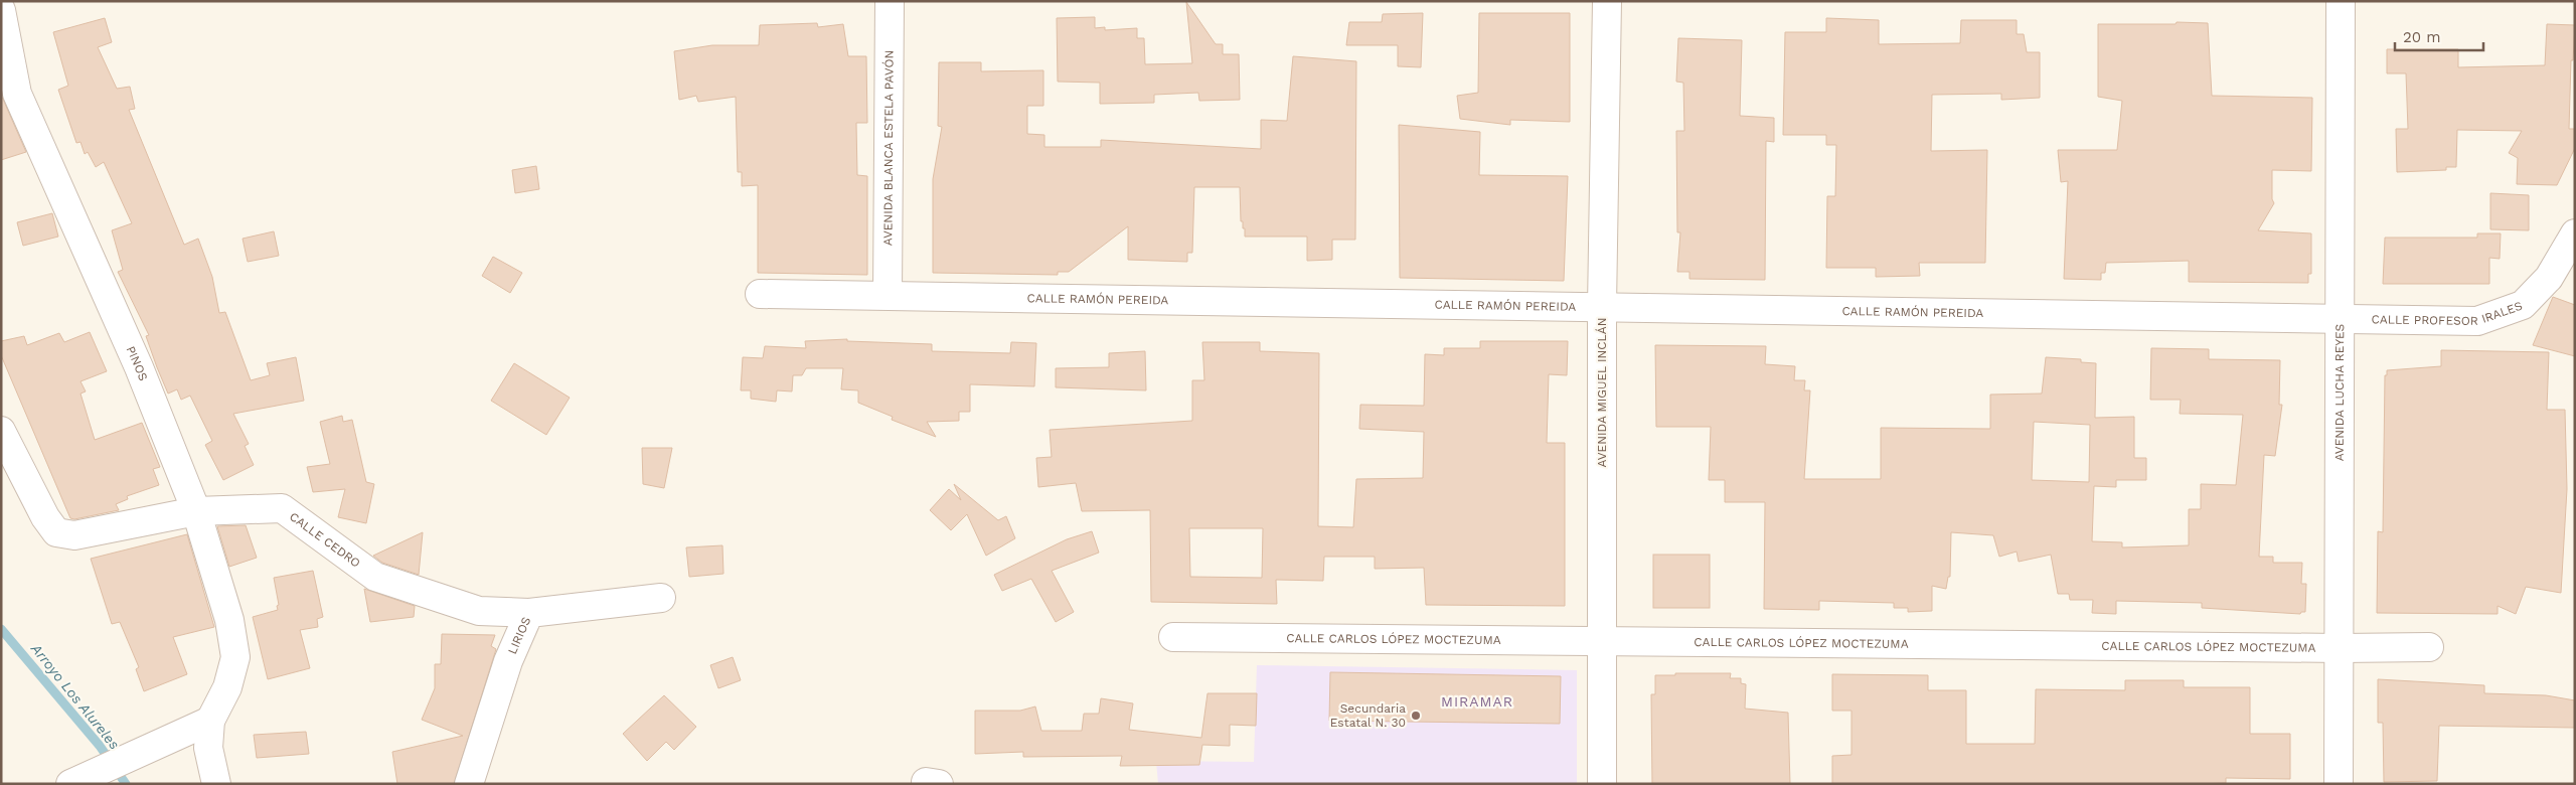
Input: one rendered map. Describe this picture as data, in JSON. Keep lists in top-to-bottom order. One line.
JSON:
{"streets":{"street":["AVENIDA BLANCA ESTELA PAVÓN","CALLE RAMÓN PEREIDA","CALLE PROFESOR IRALES","PINOS","AVENIDA MIGUEL INCLÁN","AVENIDA LUCHA REYES","CALLE CEDRO","LIRIOS","CALLE CARLOS LÓPEZ MOCTEZUMA"]},"crossings":[["AVENIDA BLANCA ESTELA PAVÓN","CALLE RAMÓN PEREIDA"],["CALLE RAMÓN PEREIDA","CALLE PROFESOR IRALES"],["CALLE RAMÓN PEREIDA","AVENIDA MIGUEL INCLÁN"],["CALLE RAMÓN PEREIDA","AVENIDA LUCHA REYES"],["CALLE PROFESOR IRALES","AVENIDA LUCHA REYES"],["PINOS","CALLE CEDRO"],["AVENIDA MIGUEL INCLÁN","CALLE CARLOS LÓPEZ MOCTEZUMA"],["AVENIDA LUCHA REYES","CALLE CARLOS LÓPEZ MOCTEZUMA"],["CALLE CEDRO","LIRIOS"]],"districts":["MIRAMAR"],"water":["Arroyo Los Alureles"],"places":["Secundaria Estatal N. 30"],"scale_bar":"20 m"}
